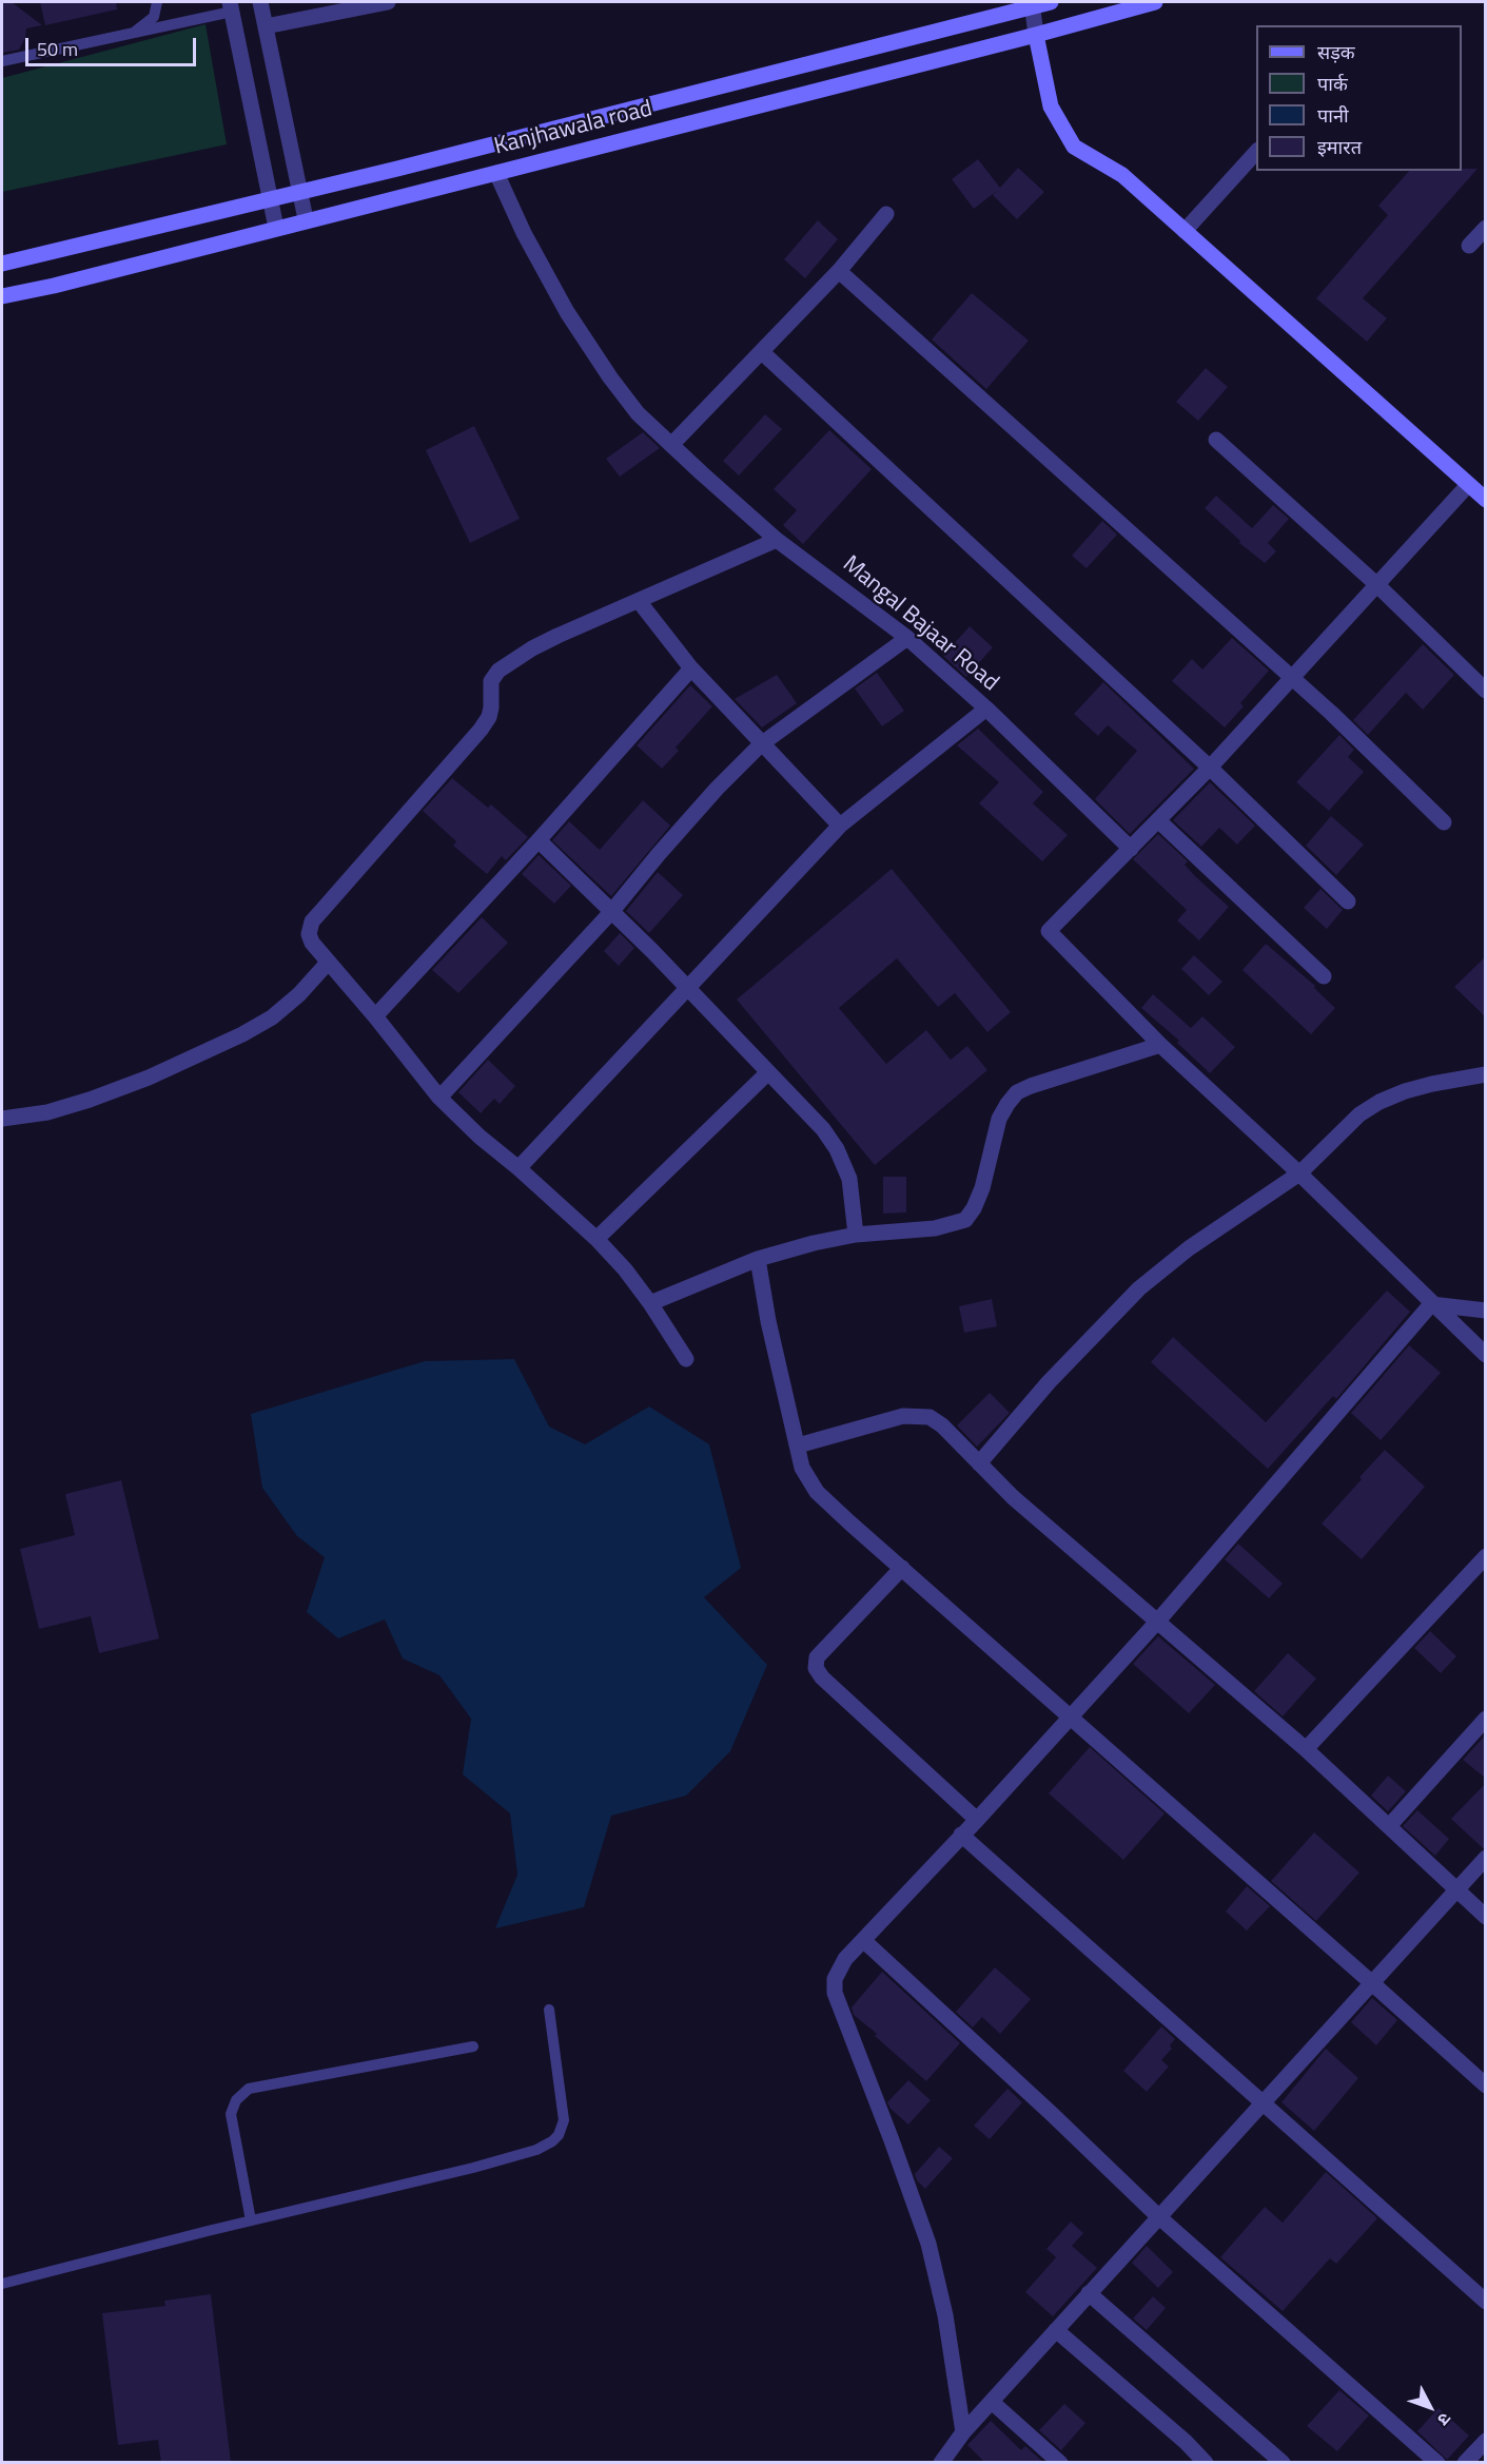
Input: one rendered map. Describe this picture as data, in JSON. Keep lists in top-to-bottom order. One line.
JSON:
{"streets":{"main road":["Kanjhawala road"],"street":["Mangal Bajaar Road"]},"crossings":[["Kanjhawala road","Mangal Bajaar Road"]],"legend":["सड़क","पार्क","पानी","इमारत"],"scale_bar":"50 m","north":"bottom right"}
